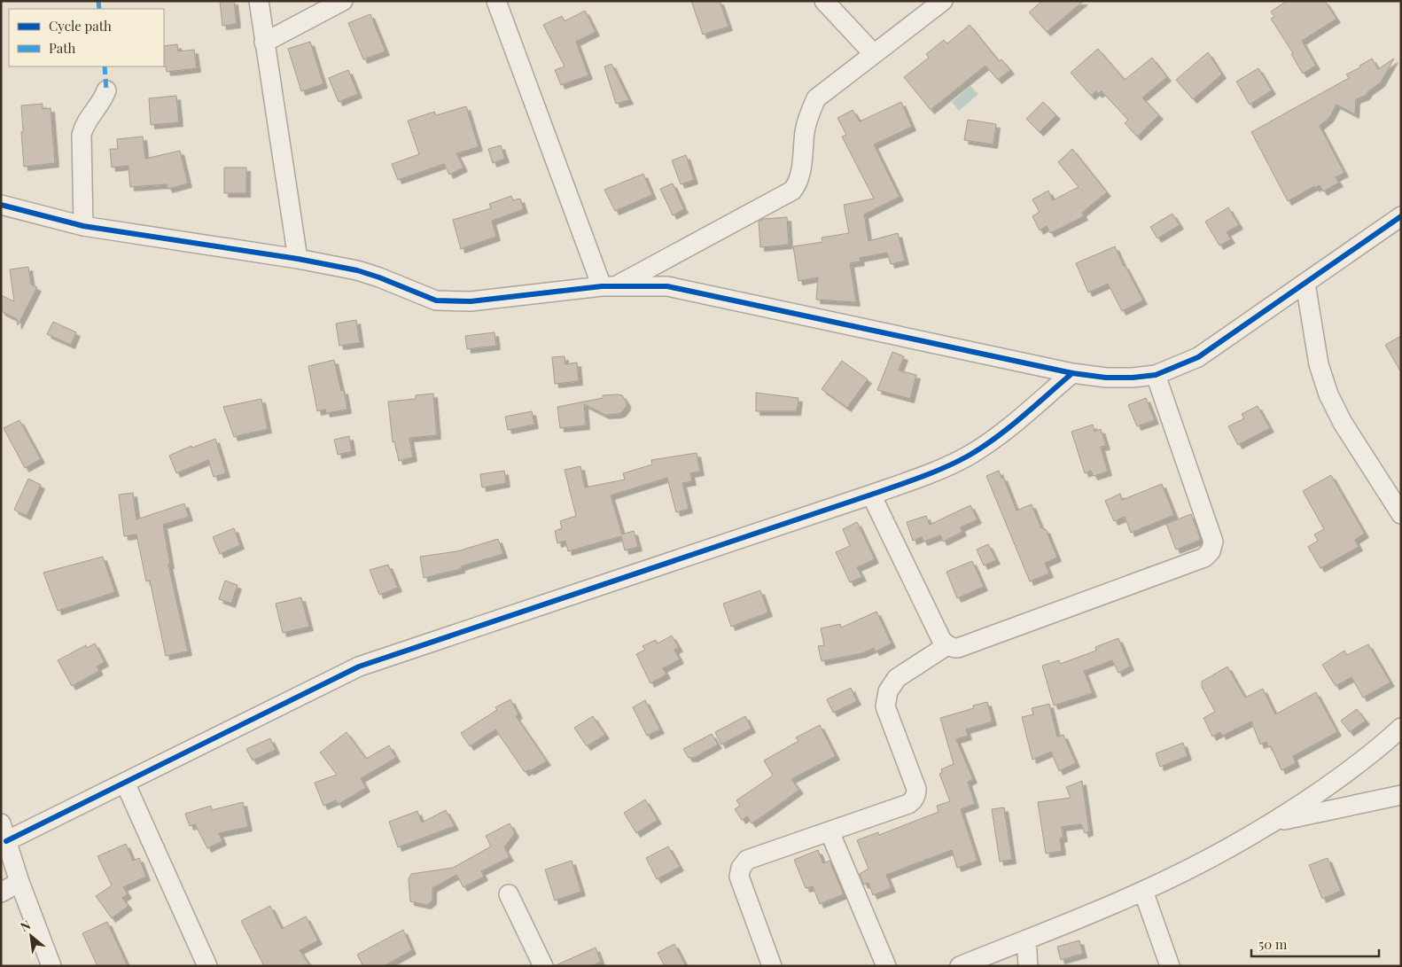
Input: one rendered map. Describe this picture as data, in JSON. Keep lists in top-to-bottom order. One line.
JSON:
{"legend":["Cycle path","Path"],"scale_bar":"50 m","north":"top left"}
